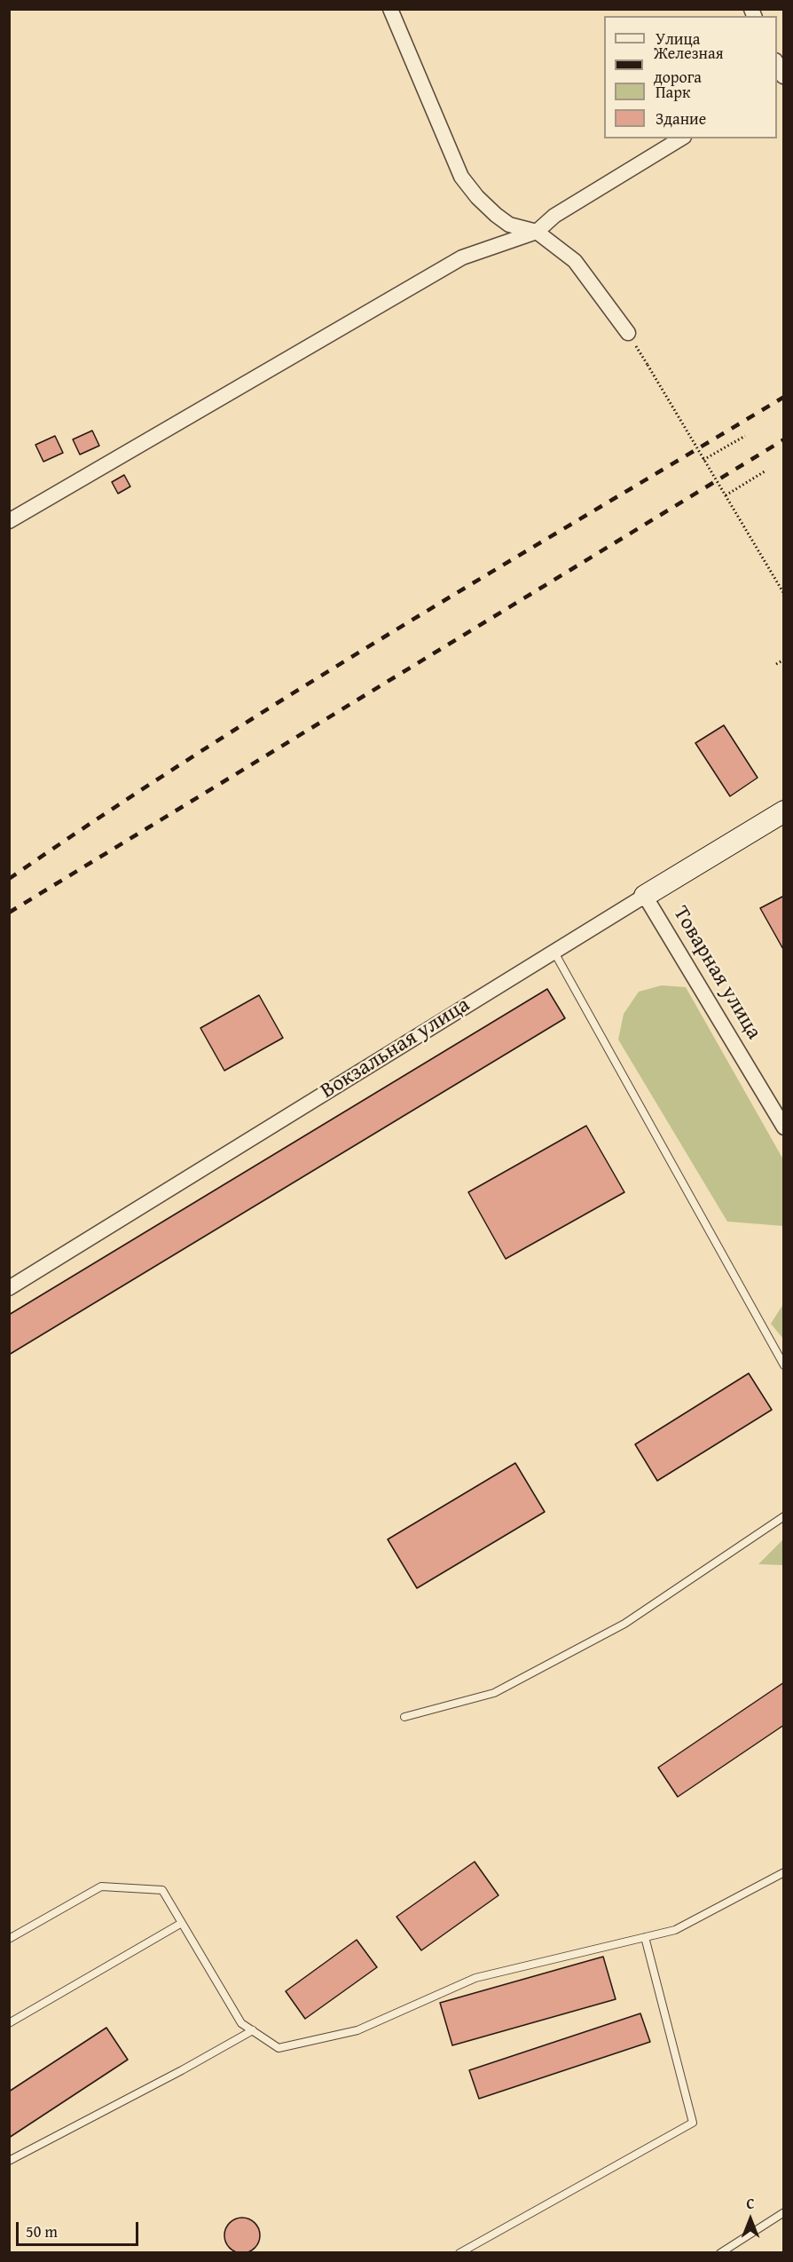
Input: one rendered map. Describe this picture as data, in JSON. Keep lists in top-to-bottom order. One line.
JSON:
{"streets":{"street":["Товарная улица","Вокзальная улица"]},"crossings":[["Товарная улица","Вокзальная улица"]],"legend":["Улица","Железная дорога","Парк","Здание"],"scale_bar":"50 m","north":"top"}
